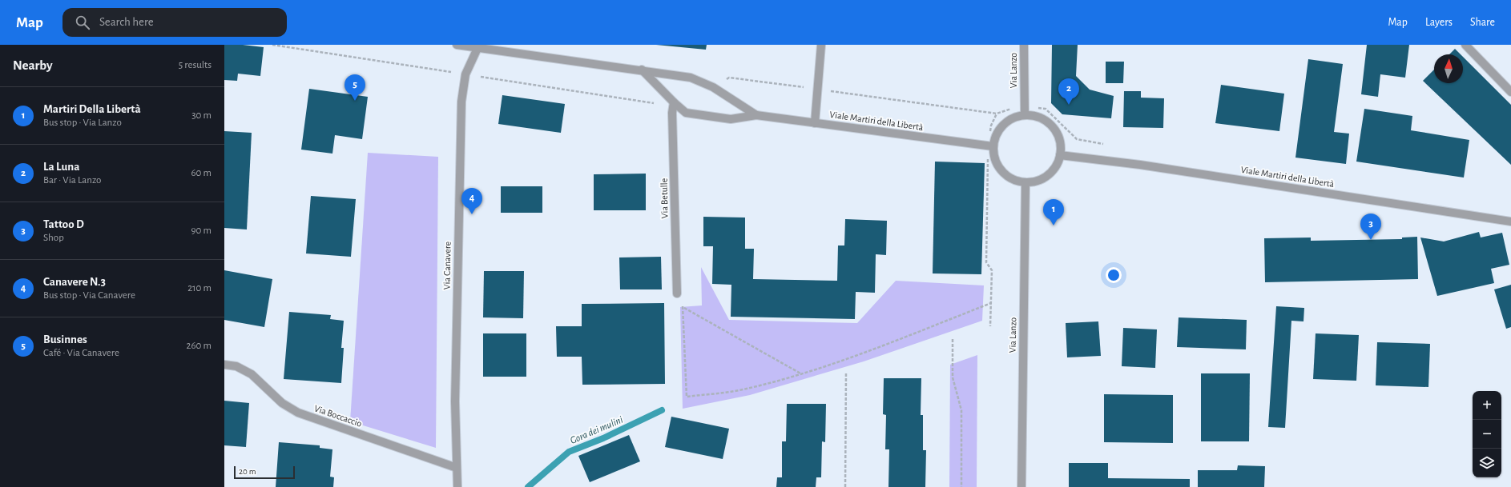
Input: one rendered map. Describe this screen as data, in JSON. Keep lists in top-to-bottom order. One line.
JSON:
{"streets":{"street":["Via Lanzo","Viale Martiri della Libertà","Via Betulle","Via Canavere","Via Boccaccio"]},"crossings":[["Via Lanzo","Viale Martiri della Libertà"],["Viale Martiri della Libertà","Via Betulle"],["Viale Martiri della Libertà","Via Canavere"],["Via Canavere","Via Boccaccio"]],"water":["Gora dei mulini"],"scale_bar":"20 m","north":"top","page":{"header":"Map","search":"Search here","nav":["Map","Layers","Share"],"heading":["Nearby","5 results"],"pins":["5","2","4","1","3"],"list":[{"mark":"1","name":"Martiri Della Libertà","note":"Bus stop · Via Lanzo","value":"30 m"},{"mark":"2","name":"La Luna","note":"Bar · Via Lanzo","value":"60 m"},{"mark":"3","name":"Tattoo D","note":"Shop","value":"90 m"},{"mark":"4","name":"Canavere N.3","note":"Bus stop · Via Canavere","value":"210 m"},{"mark":"5","name":"Businnes","note":"Café · Via Canavere","value":"260 m"}],"map_buttons":["+","−"],"scale":"20 m"}}
